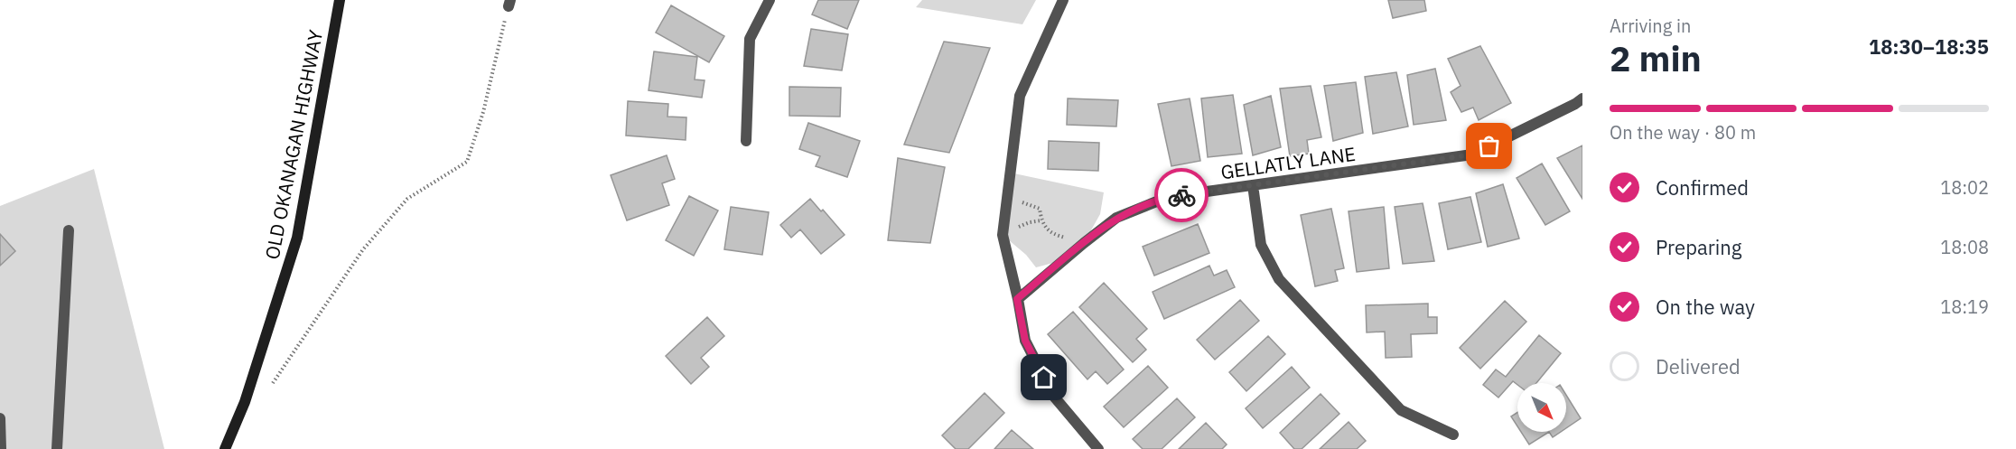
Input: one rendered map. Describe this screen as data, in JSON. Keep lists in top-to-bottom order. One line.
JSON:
{"streets":{"street":["OLD OKANAGAN HIGHWAY","GELLATLY LANE"]},"north":"bottom right","page":{"heading":["2 min","Arriving in","18:30–18:35"],"bar":"On the way · 80 m","list":[["Confirmed","18:02"],["Preparing","18:08"],["On the way","18:19"],"Delivered"]}}
